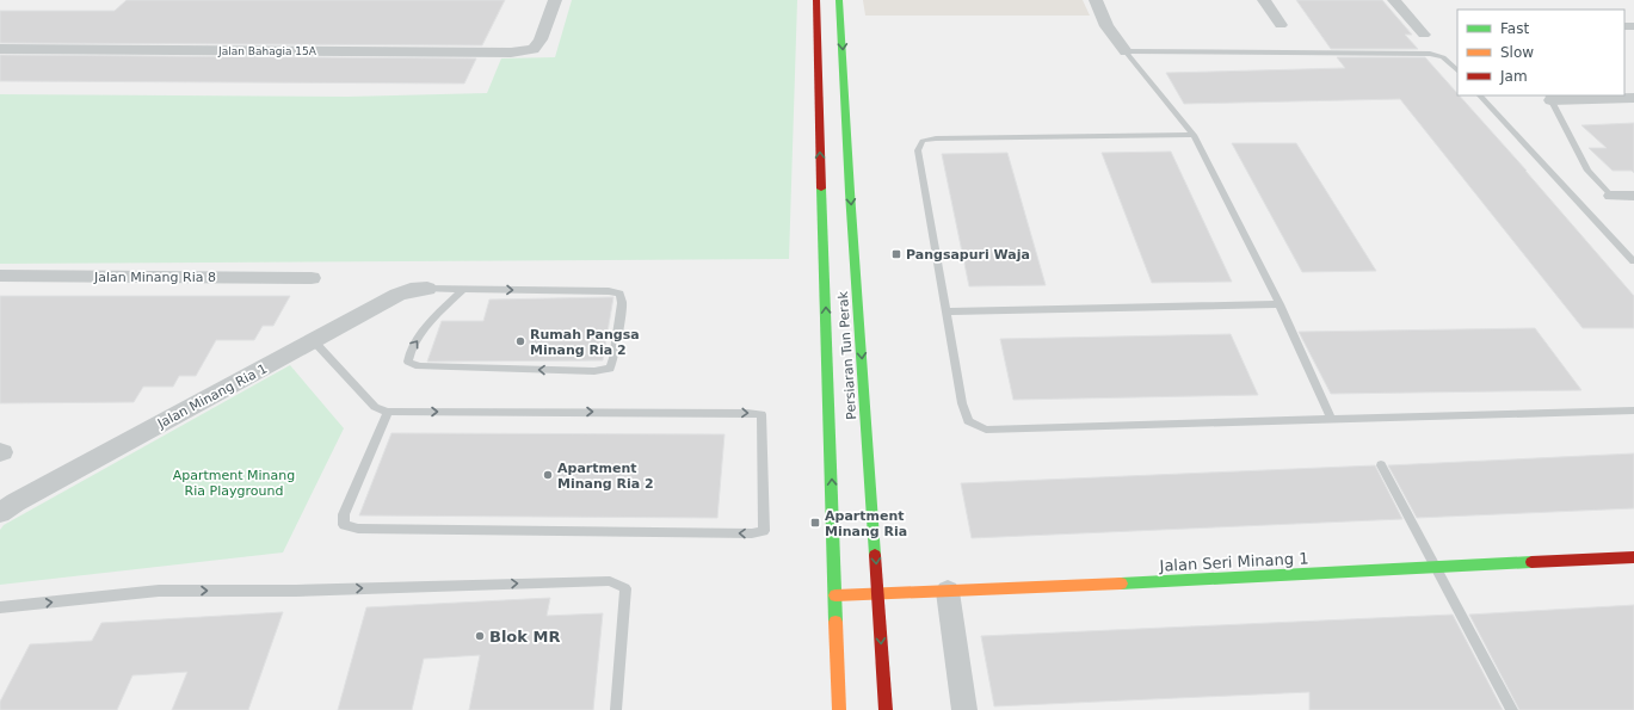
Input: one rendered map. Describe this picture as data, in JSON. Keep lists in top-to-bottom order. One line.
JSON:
{"streets":{"street":["Jalan Bahagia 15A","Jalan Minang Ria 8","Persiaran Tun Perak","Jalan Minang Ria 1","Jalan Seri Minang 1"]},"crossings":[["Persiaran Tun Perak","Jalan Seri Minang 1"]],"parks":["Apartment Minang Ria Playground"],"places":{"transit":["Pangsapuri Waja","Apartment Minang Ria"],"other":["Rumah Pangsa Minang Ria 2","Apartment Minang Ria 2","Blok MR"]},"legend":["Fast","Slow","Jam"]}
